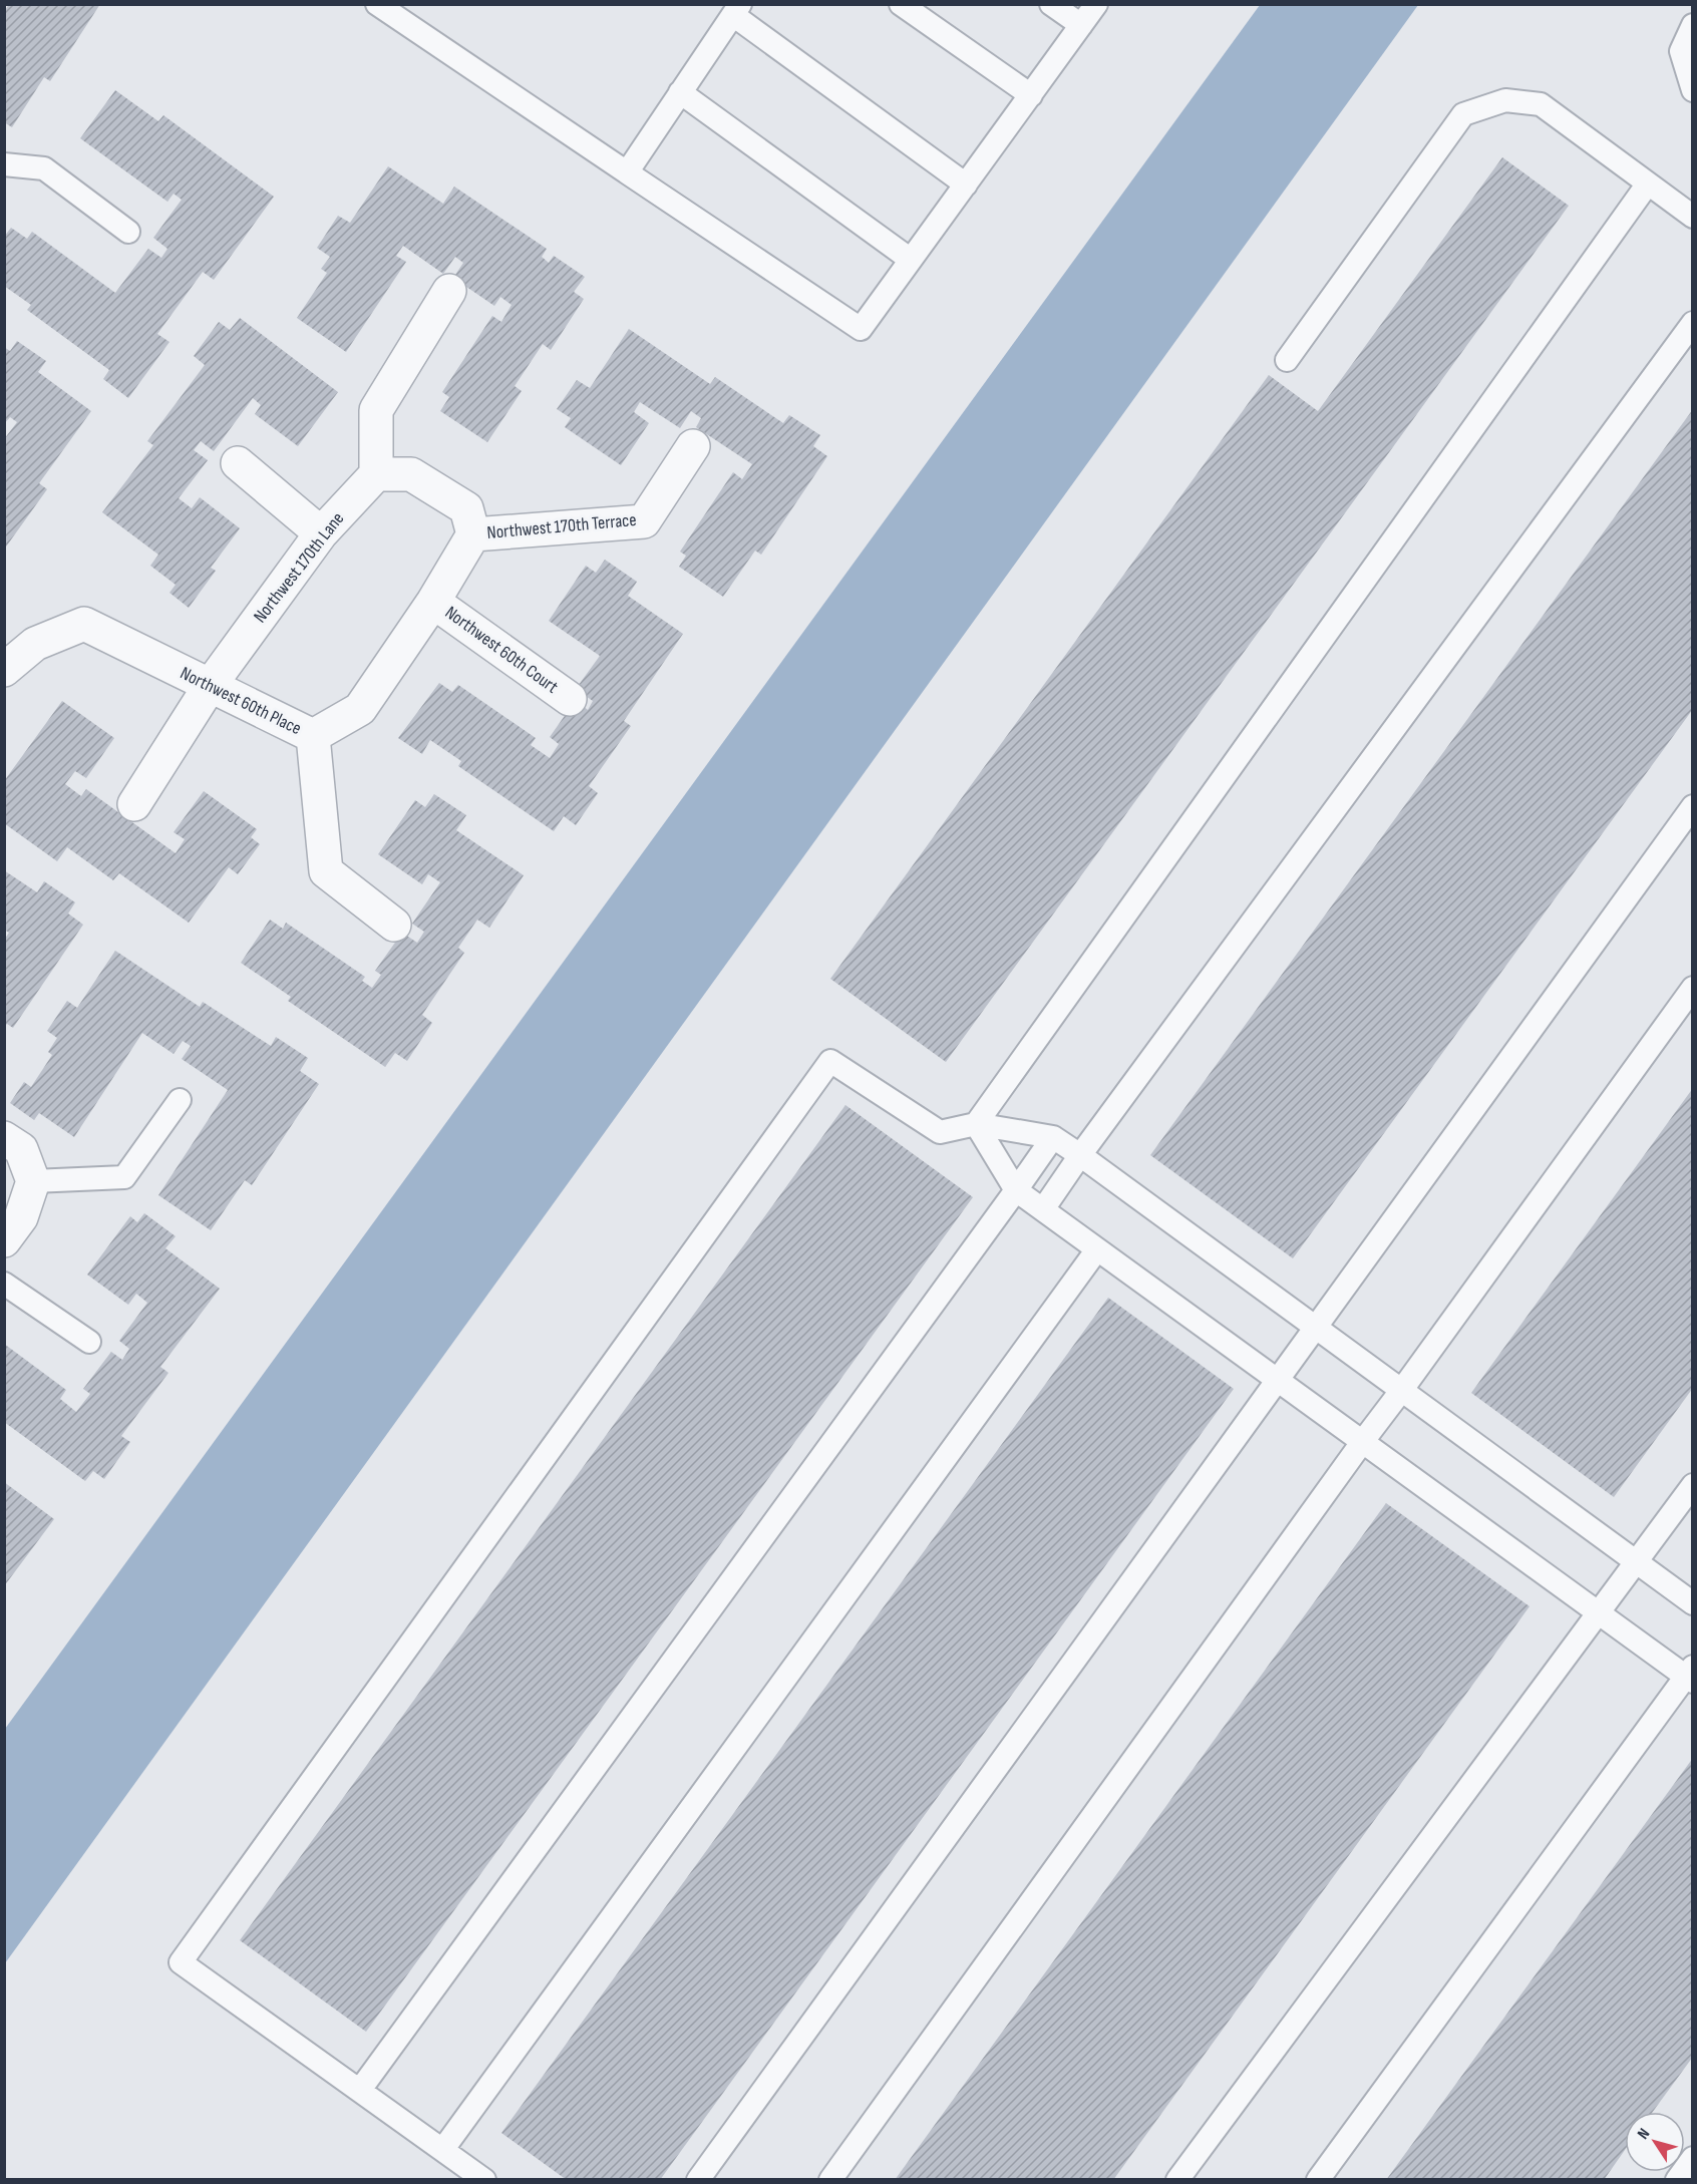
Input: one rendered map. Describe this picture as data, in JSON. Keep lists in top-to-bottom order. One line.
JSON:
{"streets":{"street":["Northwest 170th Terrace","Northwest 170th Lane","Northwest 60th Court","Northwest 60th Place"]},"crossings":[["Northwest 170th Terrace","Northwest 60th Court"],["Northwest 170th Terrace","Northwest 60th Place"],["Northwest 170th Lane","Northwest 60th Place"]],"north":"top left"}
